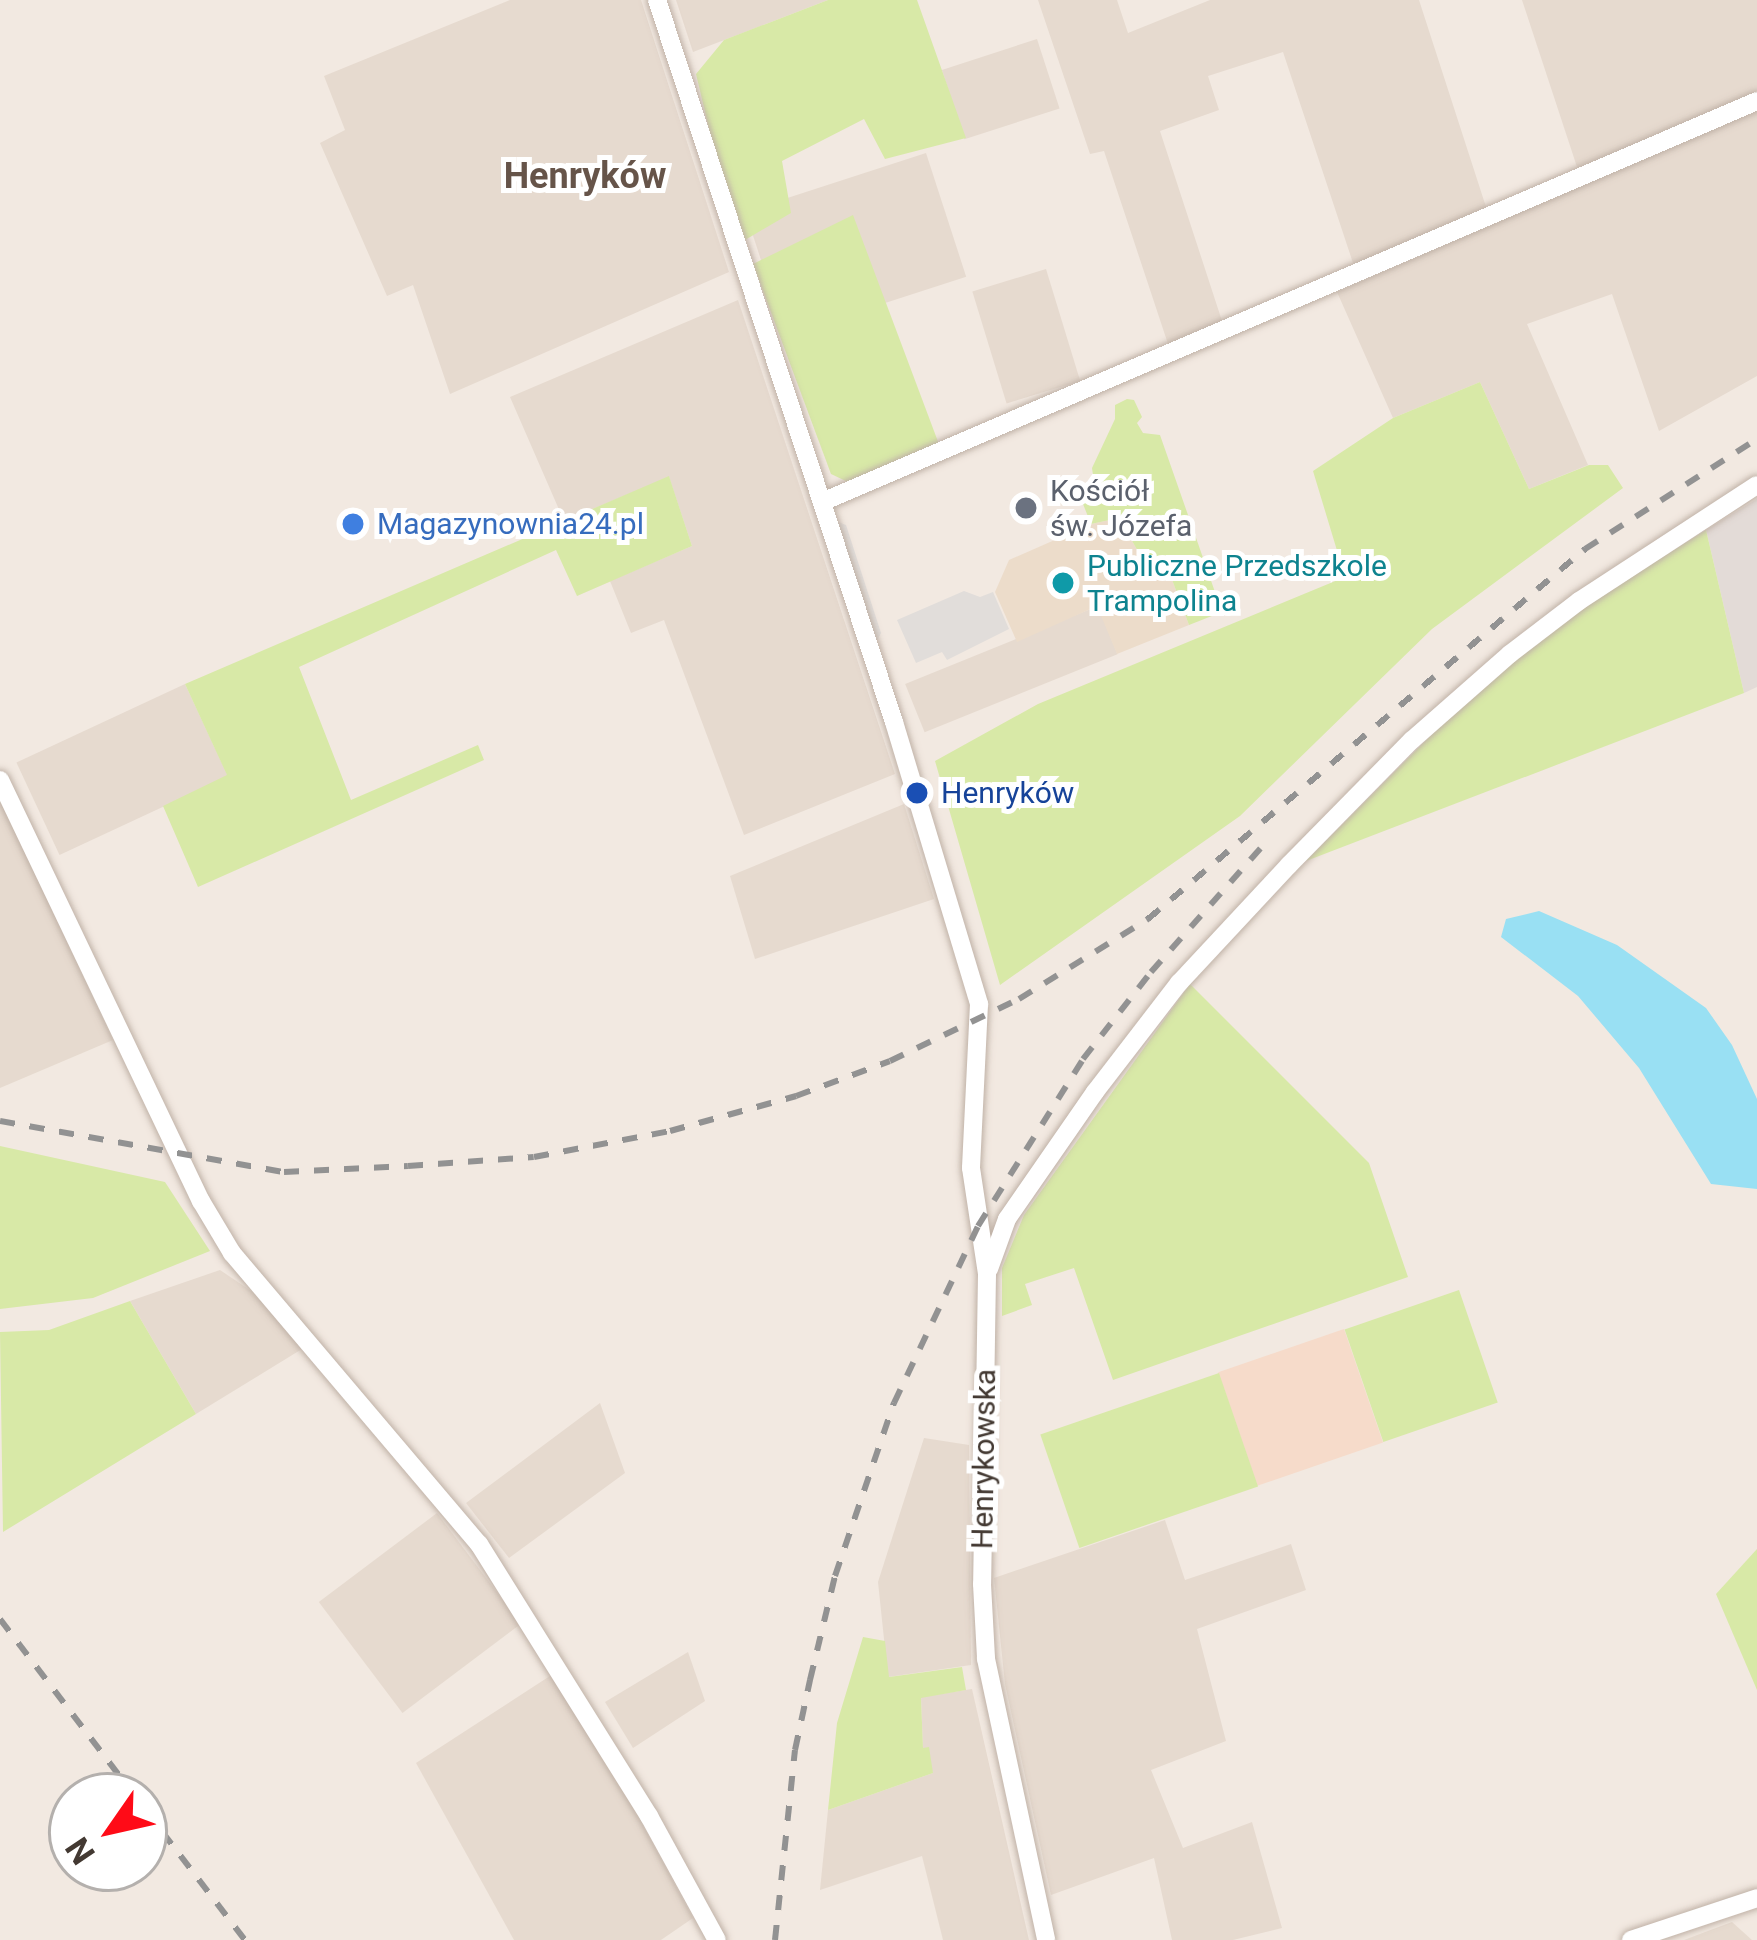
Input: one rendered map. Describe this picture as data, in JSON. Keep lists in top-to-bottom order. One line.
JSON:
{"streets":{"street":["Henrykowska"]},"districts":["Henryków"],"places":["Kościół św. Józefa","Magazynownia24.pl","Publiczne Przedszkole Trampolina","Henryków"],"north":"bottom left"}
